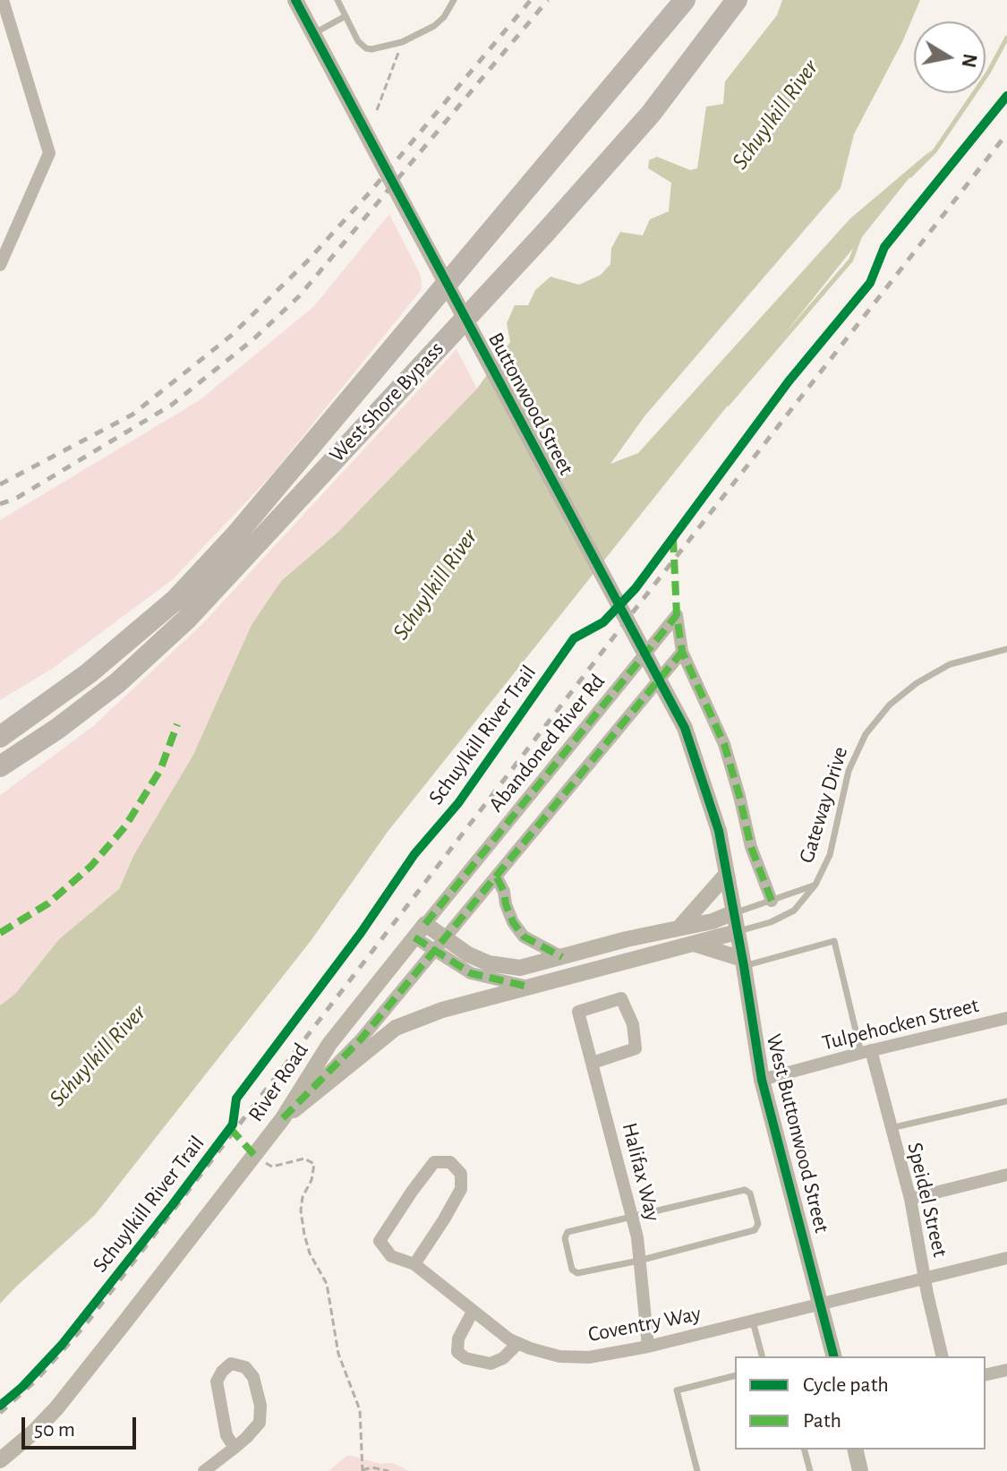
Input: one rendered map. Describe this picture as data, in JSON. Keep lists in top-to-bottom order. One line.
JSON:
{"streets":{"highway":["West Shore Bypass"],"street":["Buttonwood Street","Abandoned River Rd","Tulpehocken Street","River Road","West Buttonwood Street","Halifax Way","Speidel Street","Coventry Way"],"lane":["Gateway Drive"],"cycle path":["Schuylkill River Trail"]},"crossings":[["Buttonwood Street","West Buttonwood Street"],["Abandoned River Rd","Gateway Drive"],["Abandoned River Rd","River Road"],["Gateway Drive","West Buttonwood Street"],["Tulpehocken Street","West Buttonwood Street"],["Tulpehocken Street","Speidel Street"],["West Buttonwood Street","Coventry Way"],["Halifax Way","Coventry Way"],["Speidel Street","Coventry Way"]],"water":["Schuylkill River"],"legend":["Cycle path","Path"],"scale_bar":"50 m","north":"right"}
